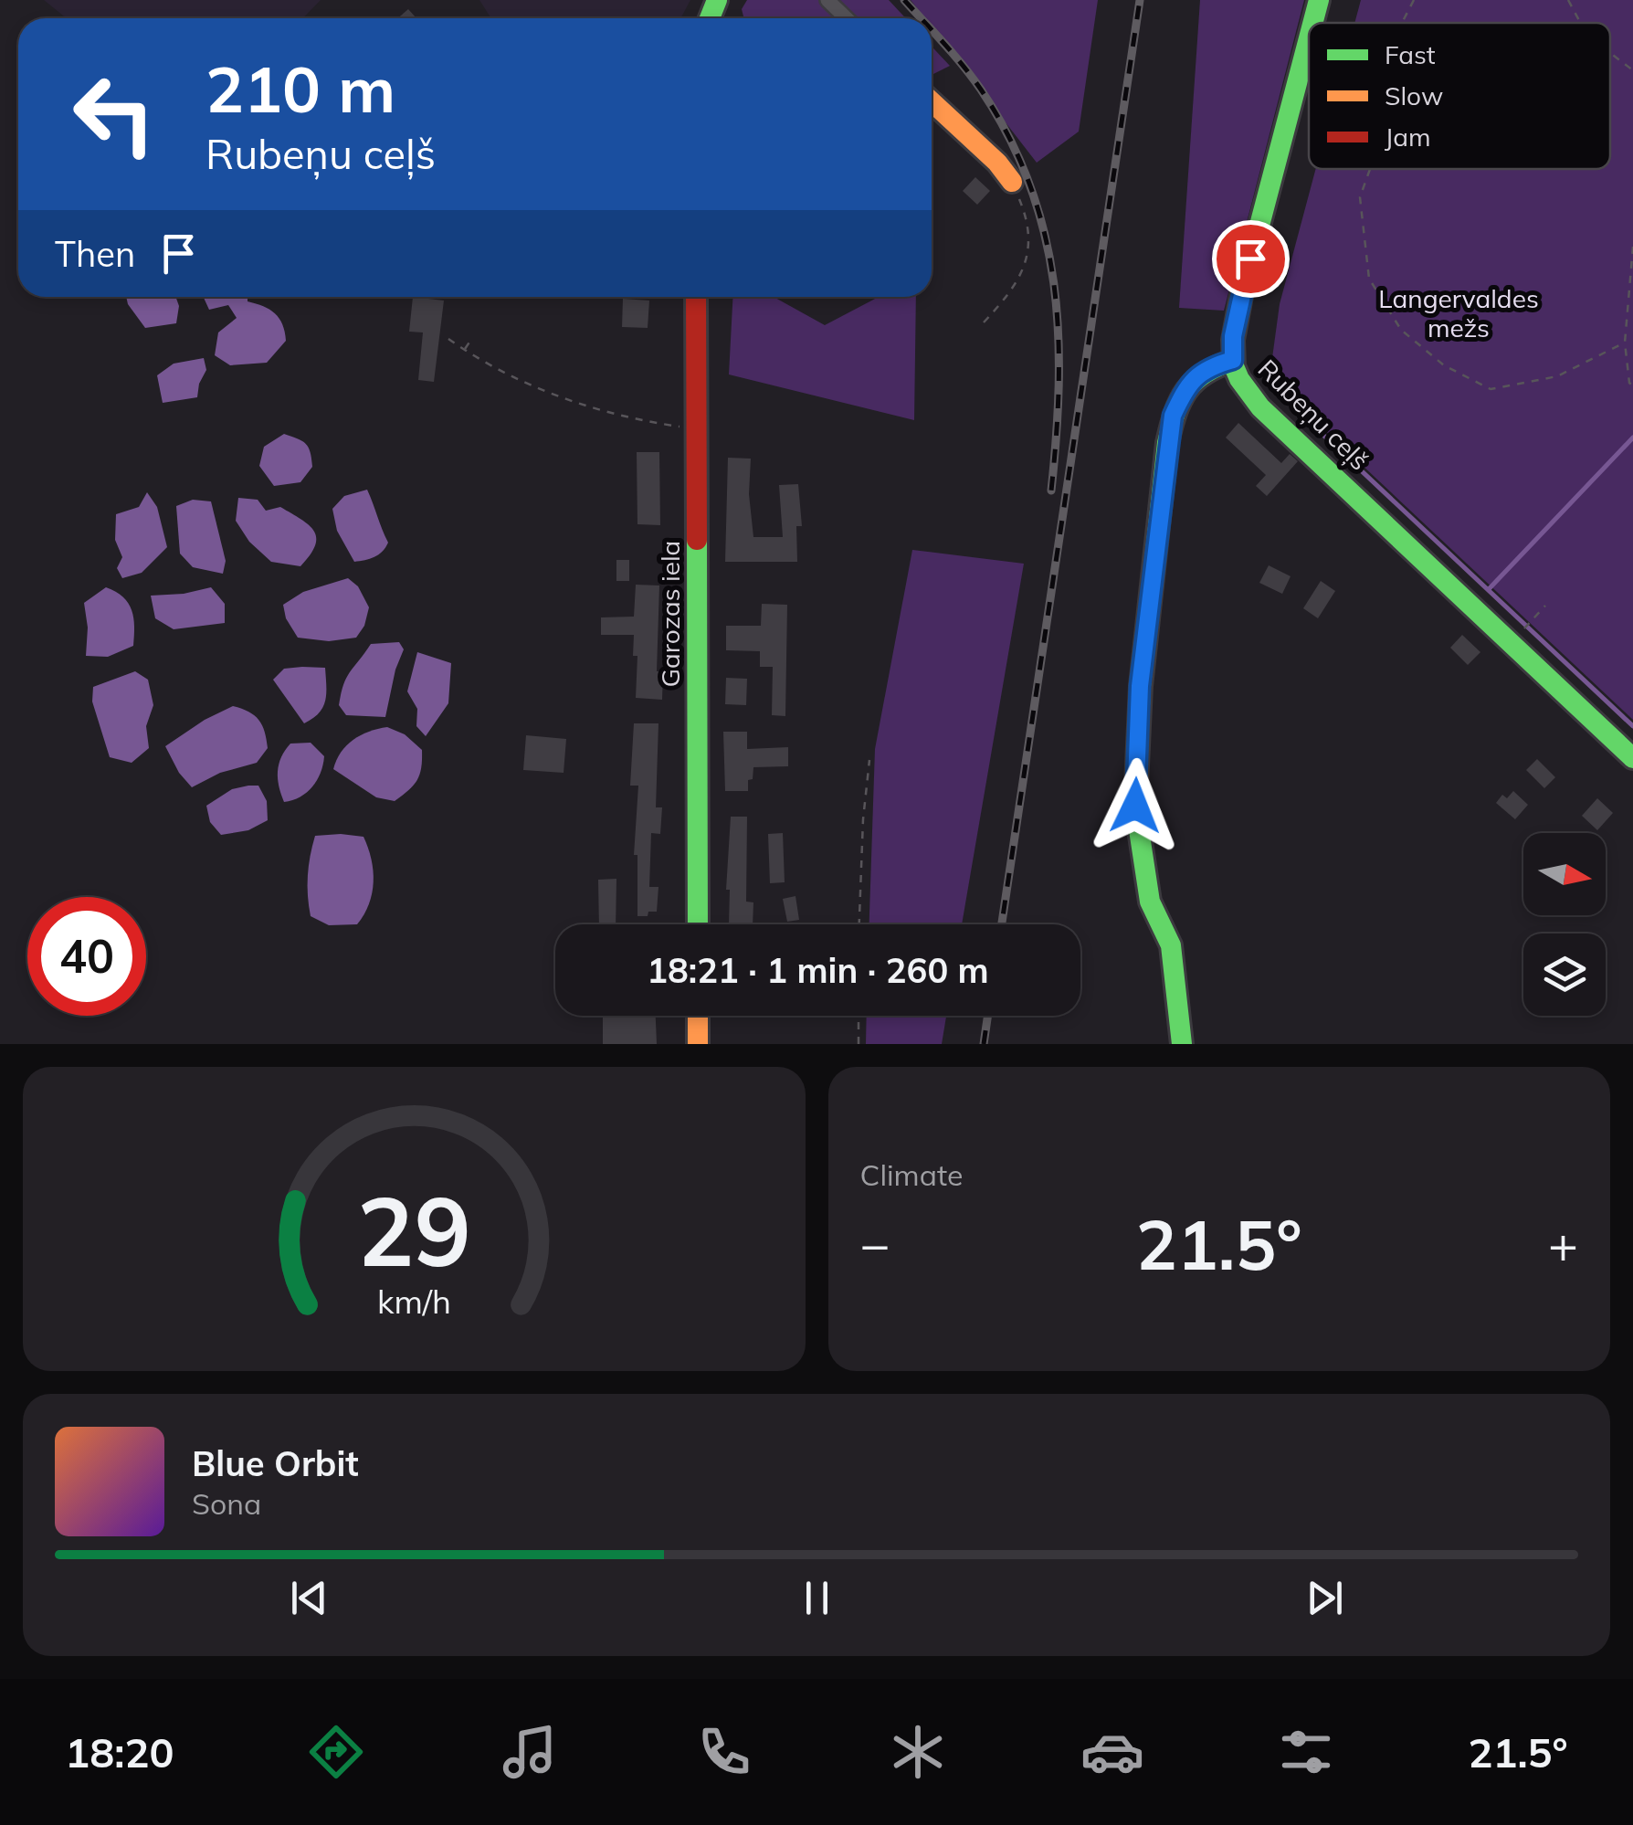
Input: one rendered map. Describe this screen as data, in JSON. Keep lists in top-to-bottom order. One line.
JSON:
{"streets":{"street":["Rubeņu ceļš","Garozas iela"]},"parks":["Langervaldes mežs"],"legend":["Fast","Slow","Jam"],"north":"right","page":{"turn":["210 m","Rubeņu ceļš"],"then":"Then","limit":"40","trip":"18:21 · 1 min · 260 m","tile":"Climate","heat":["−","21.5°","+"],"song":["Blue Orbit","Sona"],"tabs":["18:20","21.5°"],"gauge":["29","km/h"]}}
